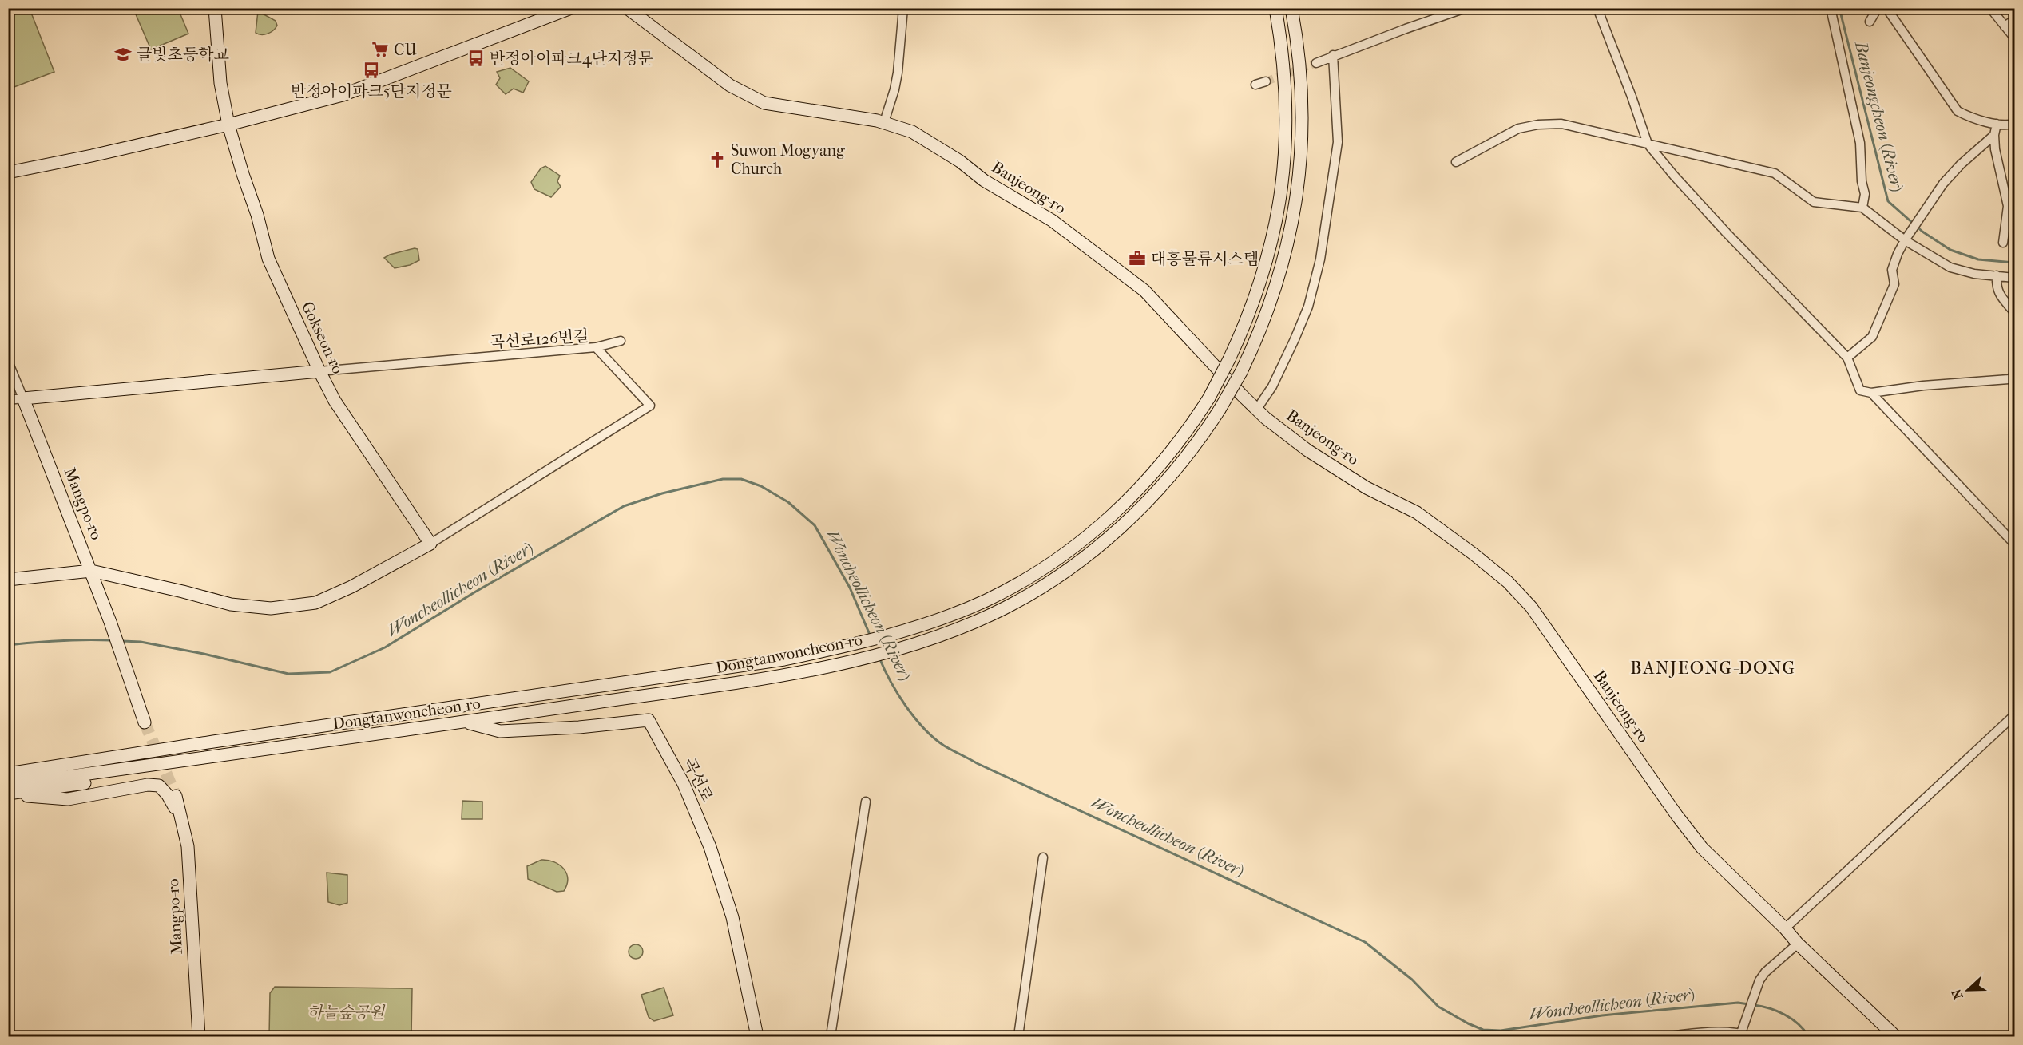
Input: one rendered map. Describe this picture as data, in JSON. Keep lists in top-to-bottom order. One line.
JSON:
{"streets":{"main road":["Banjeong-ro","Gokseon-ro","Mangpo-ro","Dongtanwoncheon-ro","곡선로"],"street":["곡선로126번길"]},"crossings":[["Gokseon-ro","곡선로126번길"],["Dongtanwoncheon-ro","곡선로"]],"districts":["BANJEONG-DONG"],"water":["Banjeongcheon (River)","Woncheollicheon (River)"],"parks":["하늘숲공원"],"places":{"supermarket":["CU"],"school or university":["글빛초등학교"],"bus stop":["반정아이파크4단지정문","반정아이파크5단지정문"],"church":["Suwon Mogyang Church"],"office":["대흥물류시스템"]},"north":"left"}
